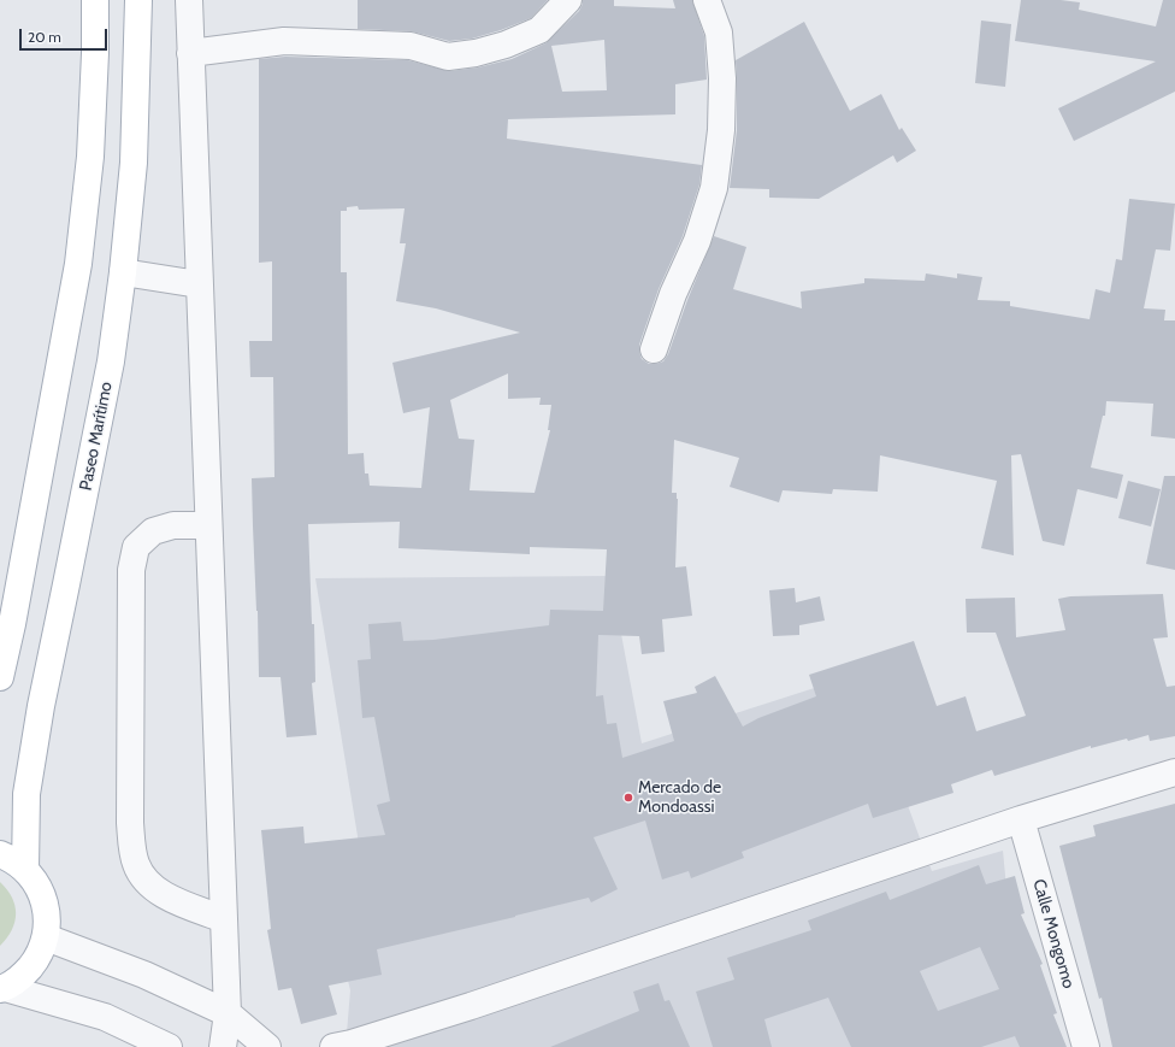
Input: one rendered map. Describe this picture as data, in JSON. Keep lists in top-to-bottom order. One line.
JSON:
{"streets":{"main road":["Paseo Marítimo"],"street":["Calle Mongomo"]},"places":["Mercado de Mondoassi"],"scale_bar":"20 m"}
